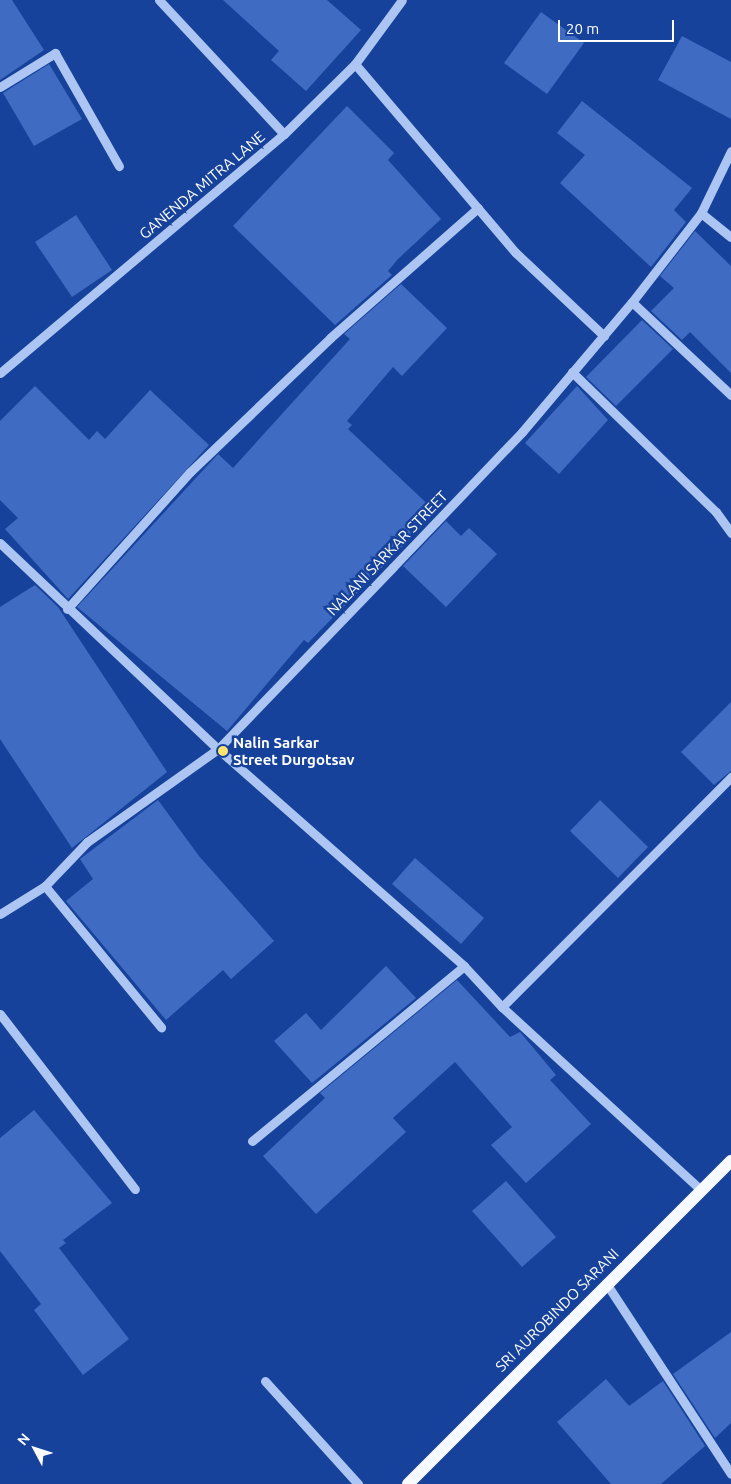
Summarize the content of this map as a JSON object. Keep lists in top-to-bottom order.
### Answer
{
  "streets": {
    "main road": ["SRI AUROBINDO SARANI"],
    "street": ["GANENDA MITRA LANE", "NALANI SARKAR STREET"]
  },
  "places": ["Nalin Sarkar Street Durgotsav"],
  "scale_bar": "20 m",
  "north": "top left"
}
